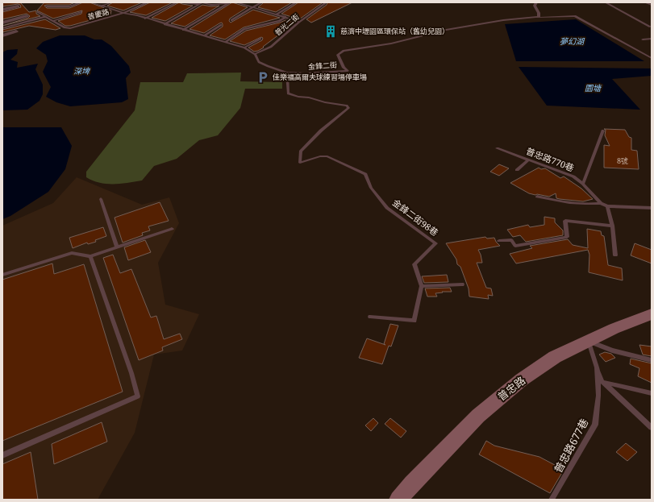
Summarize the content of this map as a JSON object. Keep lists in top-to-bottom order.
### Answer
{
  "streets": {
    "street": ["普忠路"],
    "lane": [
      "普慶路",
      "普光二街",
      "金鋒二街",
      "普忠路770巷",
      "金鋒二街98巷",
      "普忠路677巷"
    ]
  },
  "crossings": [
    ["普慶路", "金鋒二街"],
    ["普光二街", "金鋒二街"],
    ["金鋒二街", "金鋒二街98巷"],
    ["普忠路", "普忠路677巷"]
  ],
  "water": ["夢幻湖", "深埤", "園塘"],
  "places": {
    "building": ["慈濟中壢園區環保站（舊幼兒園）"],
    "parking": ["佳樂福高爾夫球練習場停車場"]
  },
  "house_numbers": ["8號"]
}
